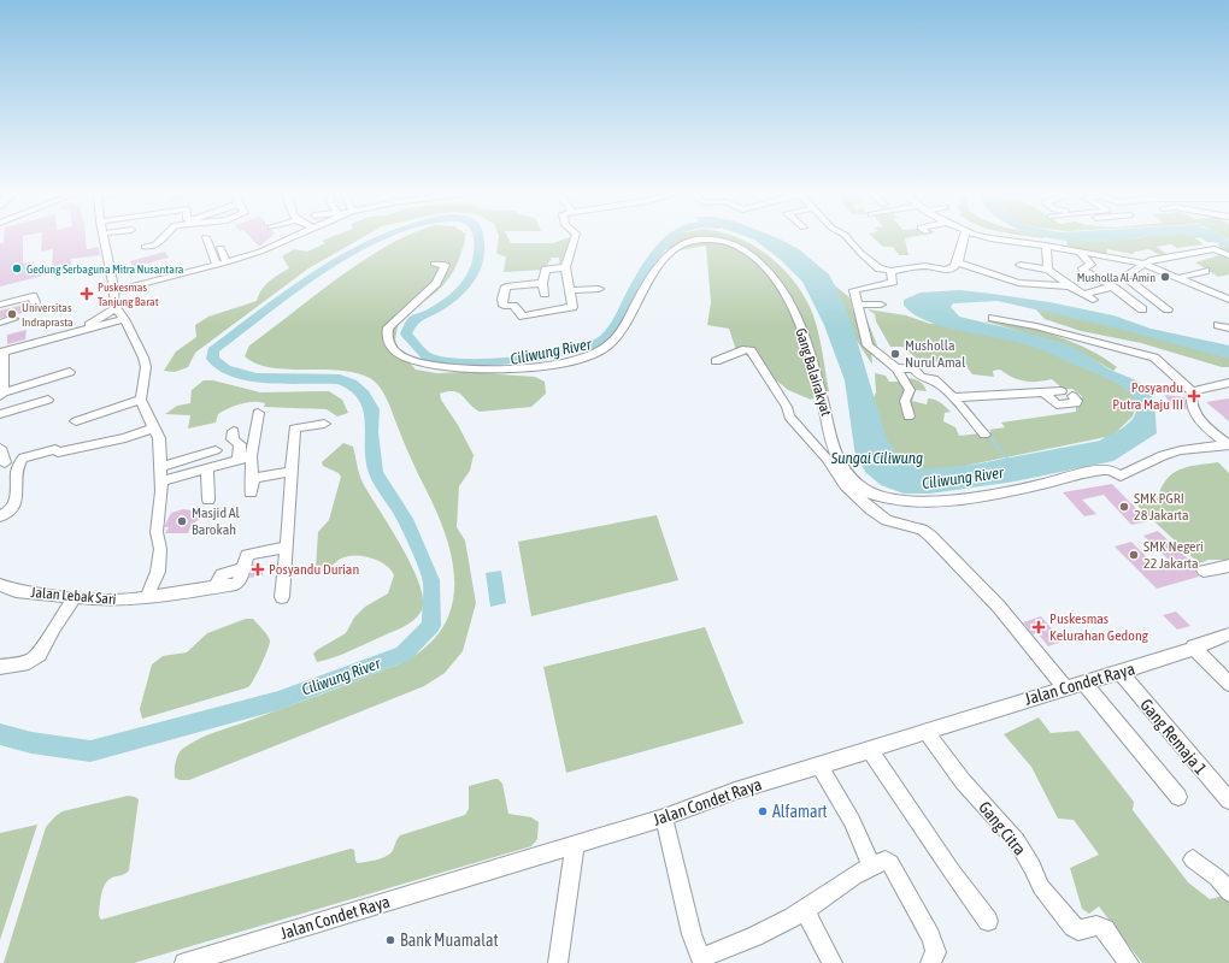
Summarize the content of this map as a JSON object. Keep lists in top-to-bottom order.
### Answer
{
  "streets": {
    "street": [
      "Gang Balairakyat",
      "Jalan Lebak Sari",
      "Jalan Condet Raya",
      "Gang Remaja 1",
      "Gang Citra"
    ]
  },
  "crossings": [
    ["Jalan Condet Raya", "Gang Remaja 1"],
    ["Jalan Condet Raya", "Gang Citra"]
  ],
  "water": ["Ciliwung River", "Sungai Ciliwung"],
  "places": {
    "other": [
      "Gedung Serbaguna Mitra Nusantara",
      "Musholla Al-Amin",
      "Universitas Indraprasta",
      "Musholla Nurul Amal",
      "SMK PGRI 28 Jakarta",
      "Masjid Al Barokah",
      "SMK Negeri 22 Jakarta",
      "Alfamart",
      "Bank Muamalat"
    ],
    "health": [
      "Puskesmas Tanjung Barat",
      "Posyandu Putra Maju III",
      "Posyandu Durian",
      "Puskesmas Kelurahan Gedong"
    ]
  }
}
